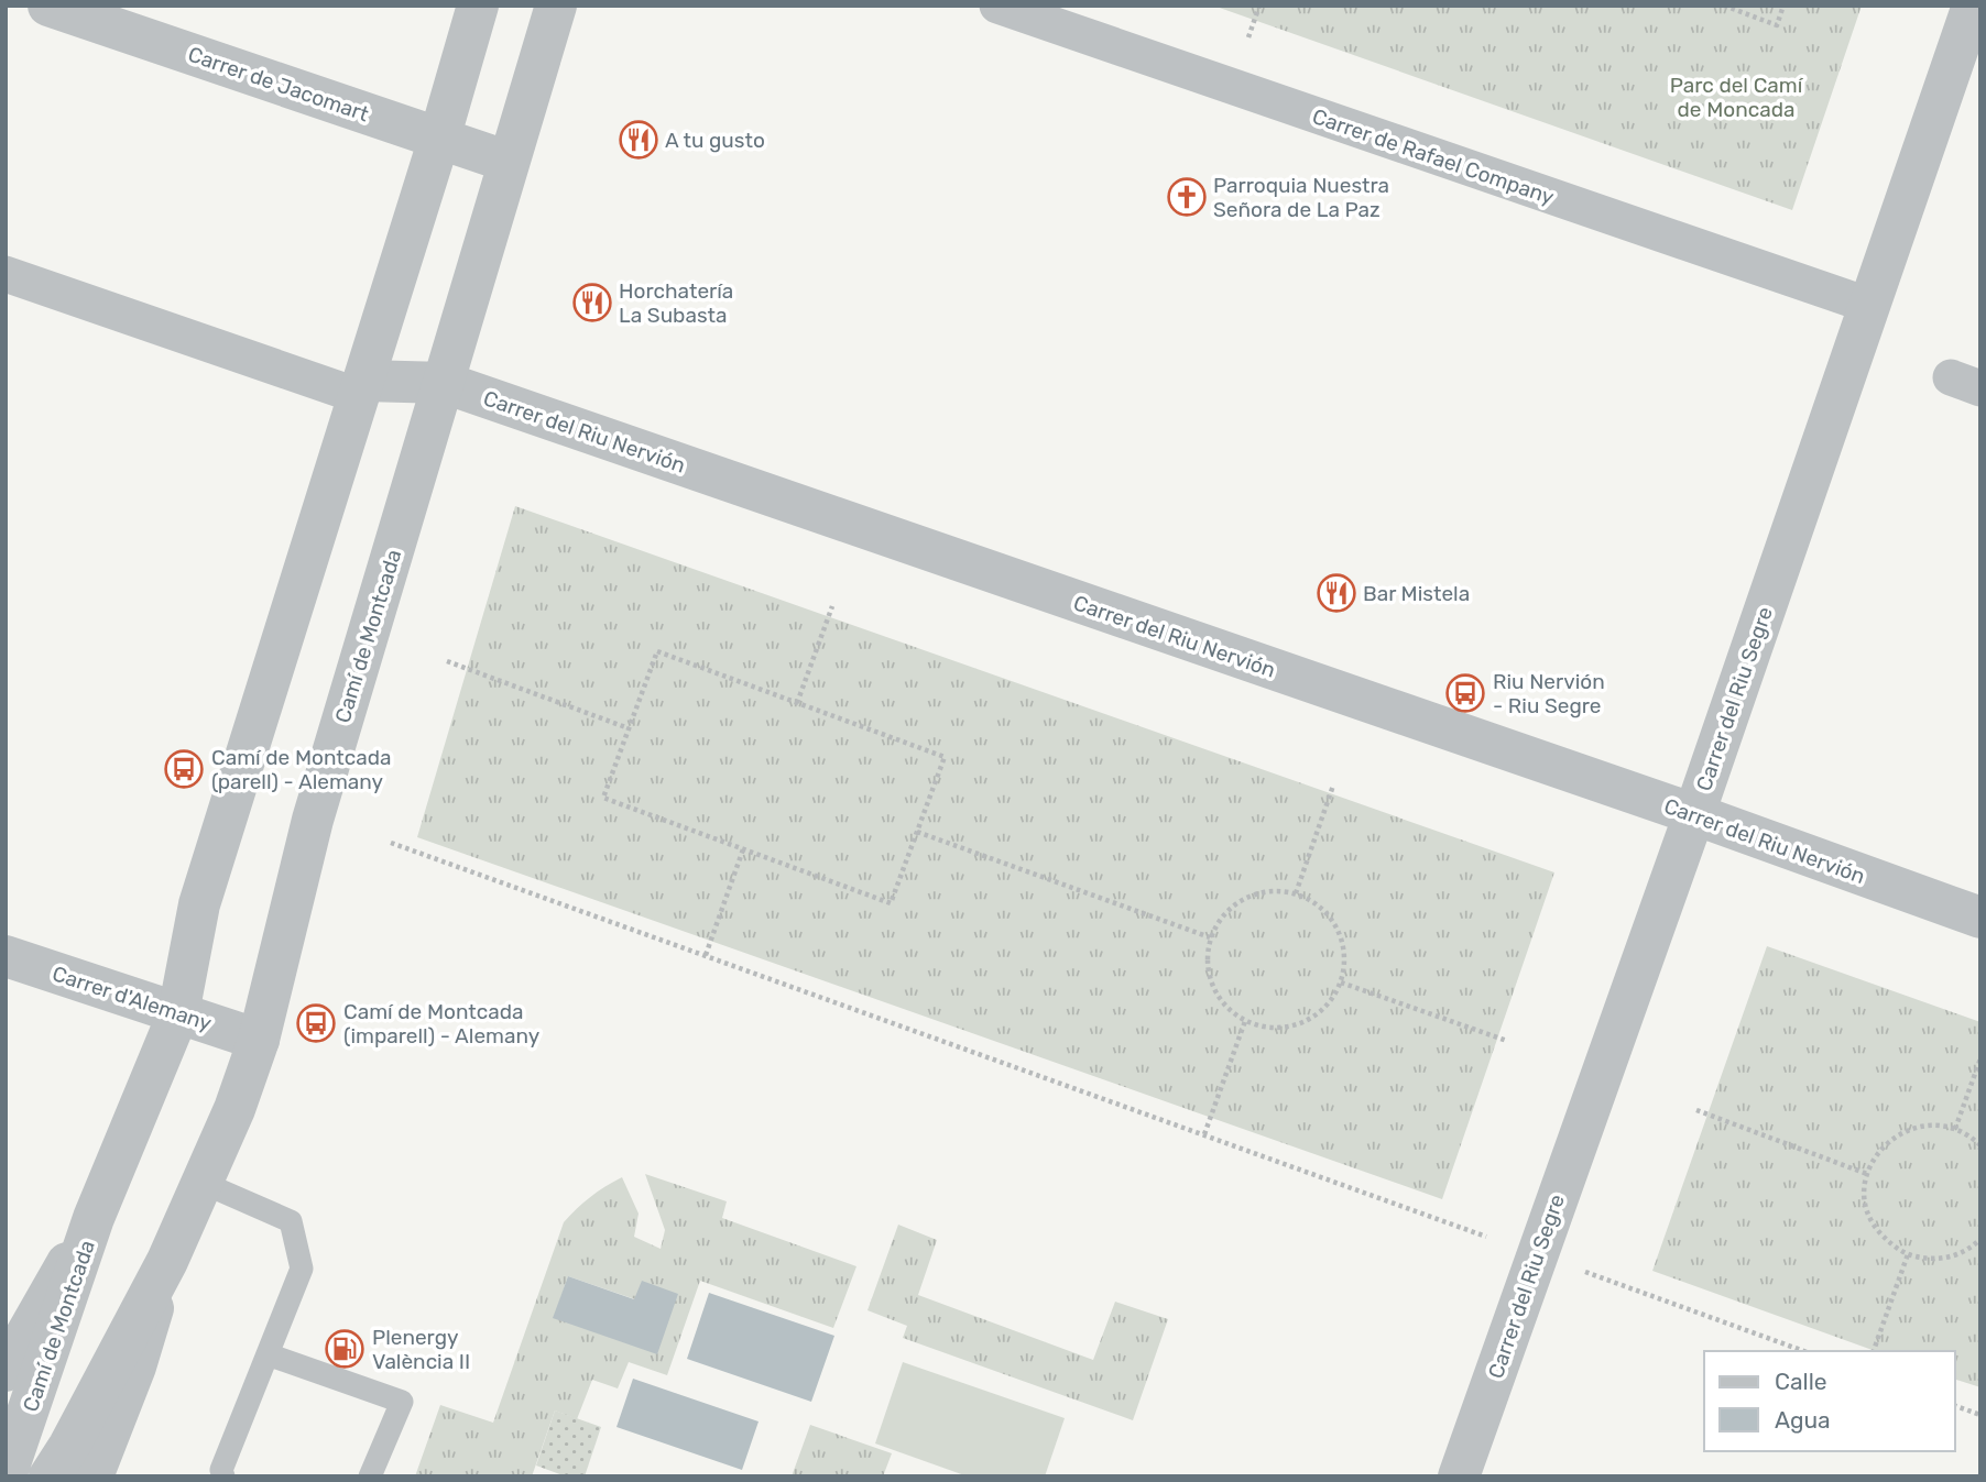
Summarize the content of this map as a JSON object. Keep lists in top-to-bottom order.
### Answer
{
  "streets": {
    "street": [
      "Carrer de Jacomart",
      "Carrer de Rafael Company",
      "Carrer del Riu Nervión",
      "Camí de Montcada",
      "Carrer del Riu Segre",
      "Carrer d'Alemany"
    ]
  },
  "crossings": [
    ["Carrer de Jacomart", "Camí de Montcada"],
    ["Carrer de Rafael Company", "Carrer del Riu Segre"],
    ["Carrer del Riu Nervión", "Camí de Montcada"],
    ["Carrer del Riu Nervión", "Carrer del Riu Segre"],
    ["Camí de Montcada", "Carrer d'Alemany"]
  ],
  "parks": ["Parc del Camí de Moncada"],
  "places": {
    "restaurant": ["A tu gusto", "Horchatería La Subasta", "Bar Mistela"],
    "church": ["Parroquia Nuestra Señora de La Paz"],
    "bus stop": ["Riu Nervión - Riu Segre", "Camí de Montcada (parell) - Alemany", "Camí de Montcada (imparell) - Alemany"],
    "fuel station": ["Plenergy València II"]
  },
  "legend": ["Calle", "Agua"]
}
